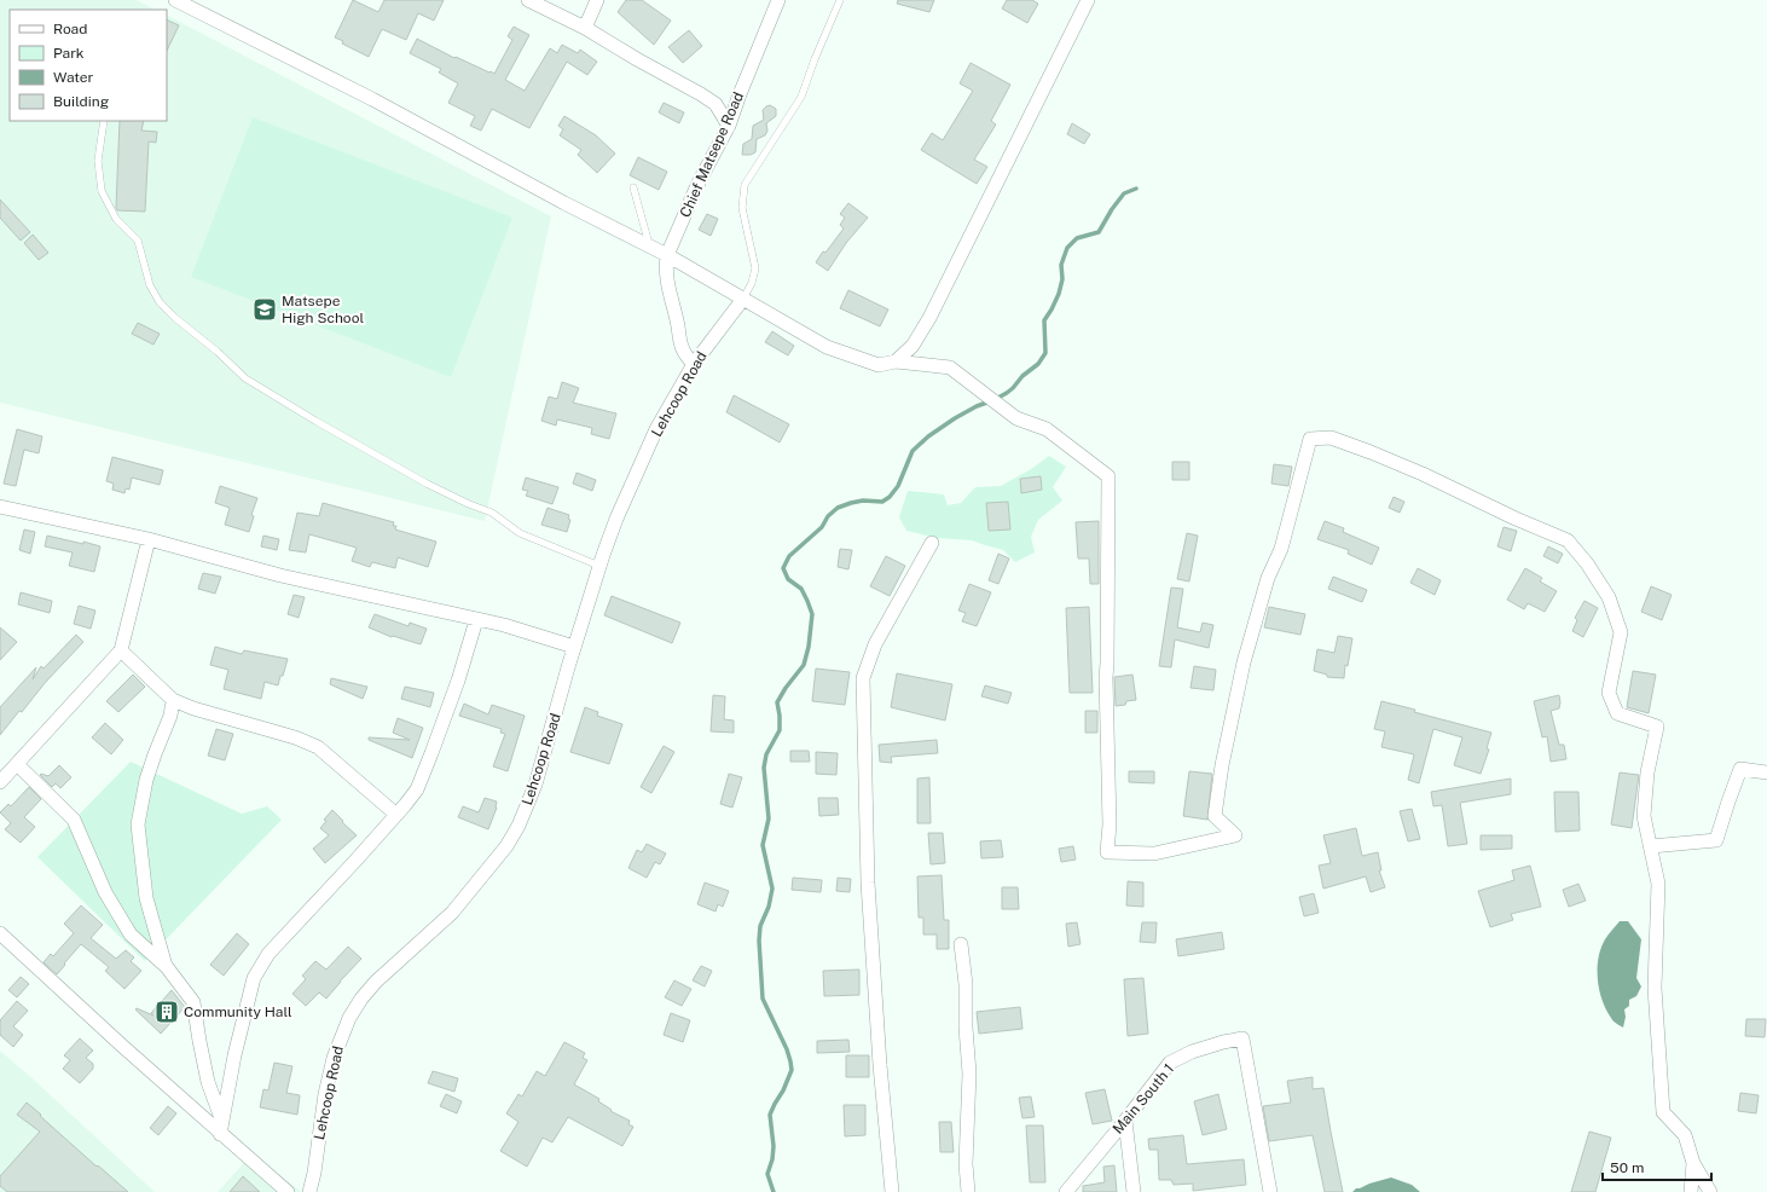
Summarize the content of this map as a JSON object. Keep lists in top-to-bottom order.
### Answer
{
  "streets": {
    "street": ["Chief Matsepe Road", "Lehcoop Road", "Main South 1"]
  },
  "places": {
    "school or university": ["Matsepe High School"],
    "building": ["Community Hall"]
  },
  "legend": [
    "Road",
    "Park",
    "Water",
    "Building"
  ],
  "scale_bar": "50 m"
}
